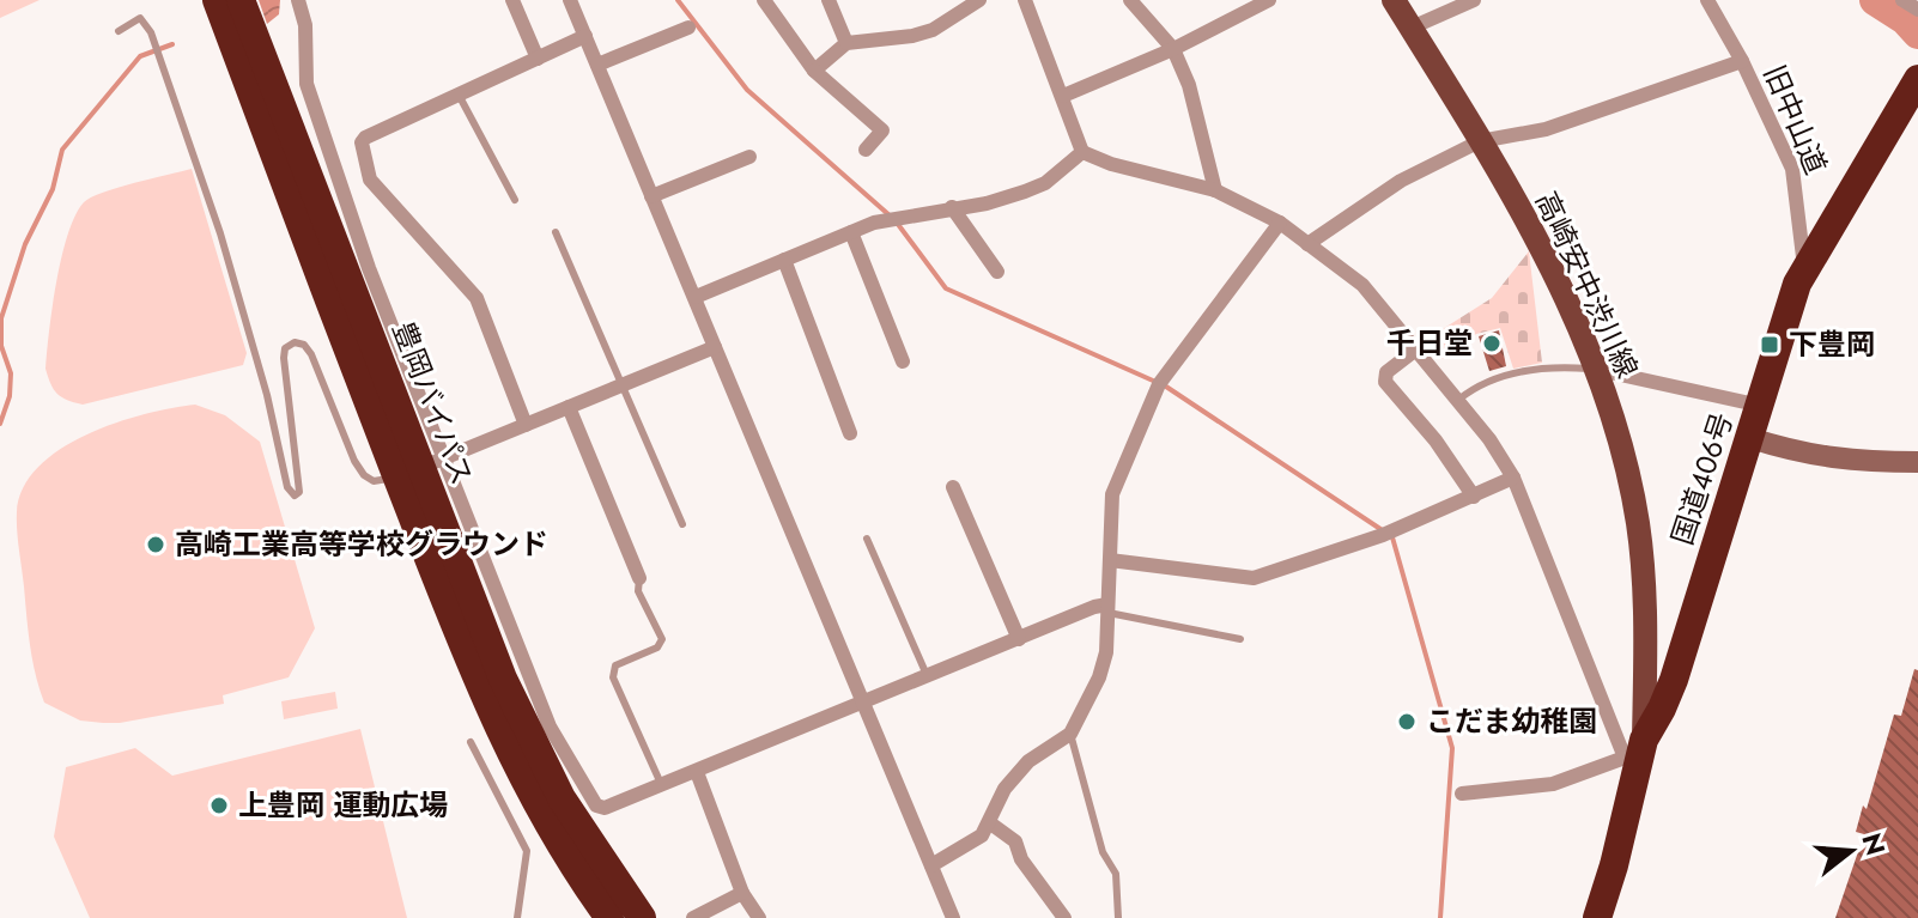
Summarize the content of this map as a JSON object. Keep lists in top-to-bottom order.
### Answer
{
  "streets": {
    "highway": ["豊岡バイパス", "国道406号"],
    "main road": ["高崎安中渋川線"],
    "street": ["旧中山道"]
  },
  "crossings": [
    ["旧中山道", "国道406号"],
    ["高崎安中渋川線", "国道406号"]
  ],
  "places": {
    "other": [
      "千日堂",
      "高崎工業高等学校グラウンド",
      "こだま幼稚園",
      "上豊岡 運動広場"
    ],
    "transit": ["下豊岡"]
  },
  "north": "right"
}
